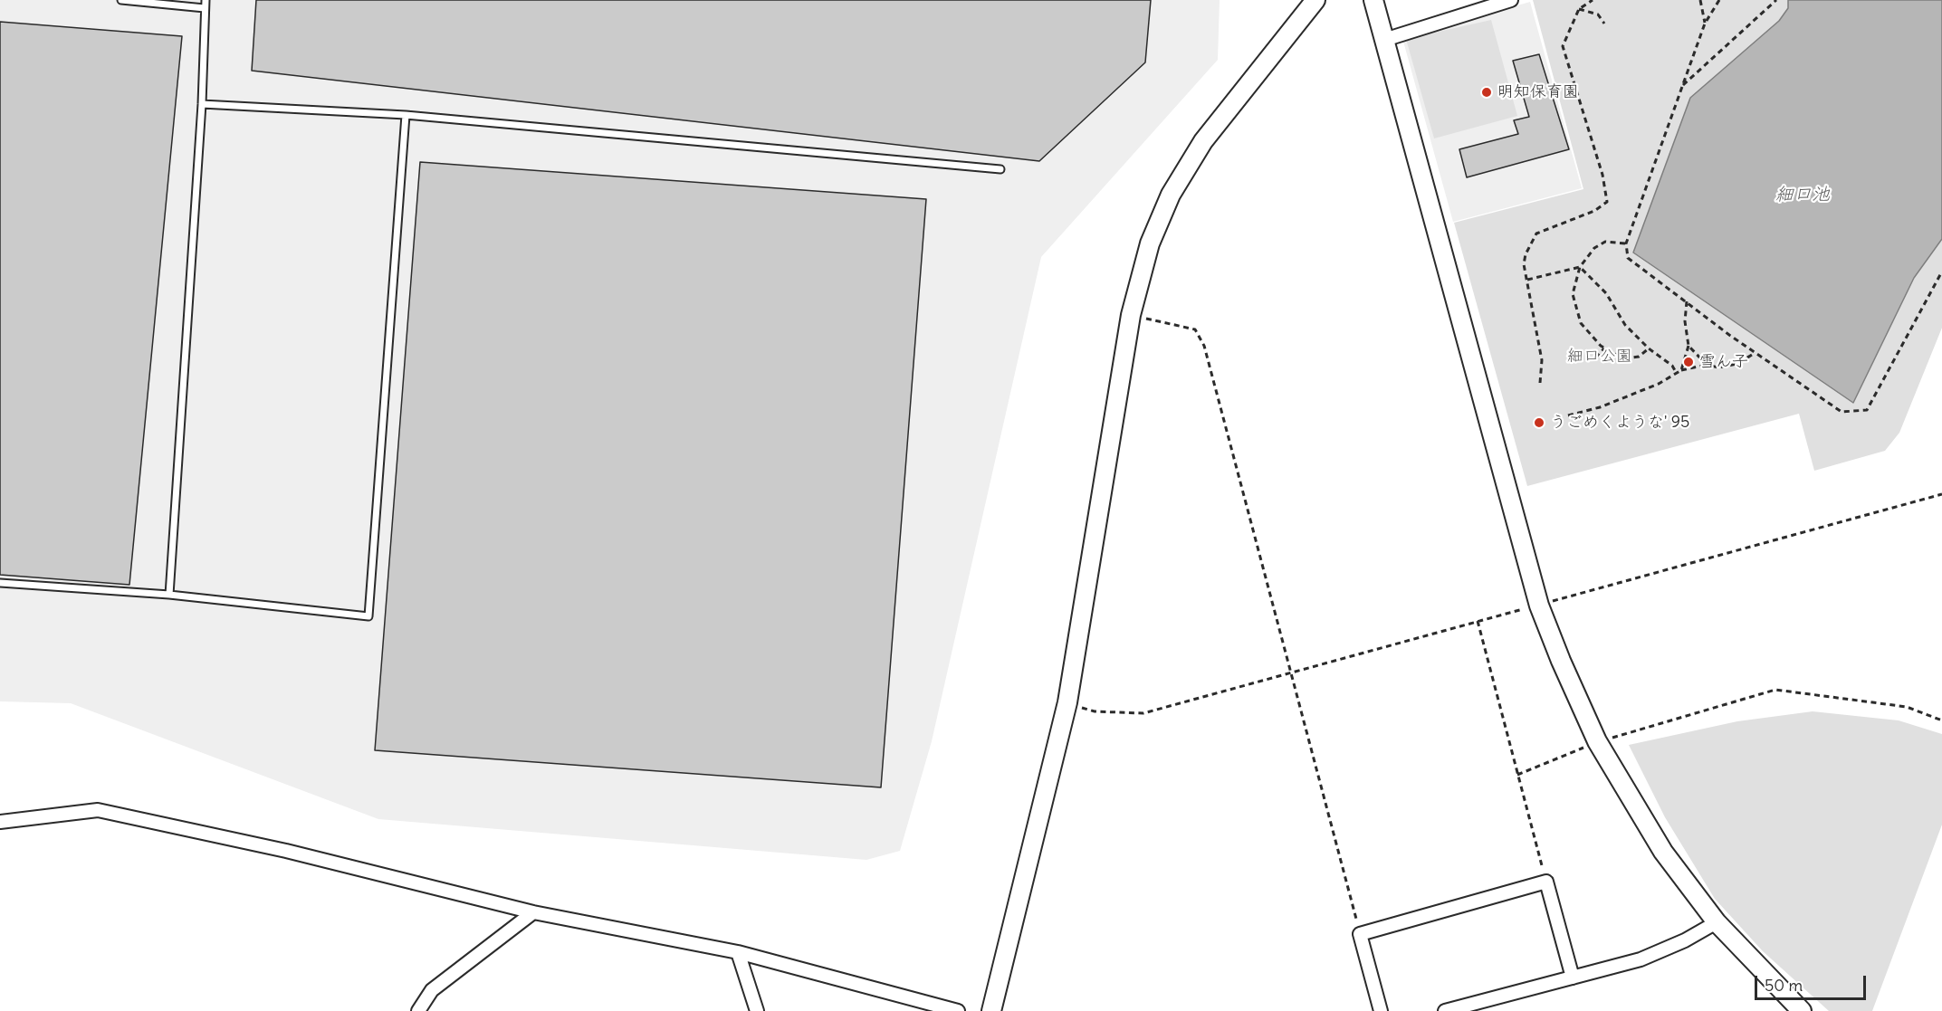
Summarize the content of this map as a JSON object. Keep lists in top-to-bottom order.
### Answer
{
  "water": ["細口池"],
  "parks": ["細口公園"],
  "places": ["明知保育園", "雪ん子", "うごめくような' 95"],
  "scale_bar": "50 m"
}
